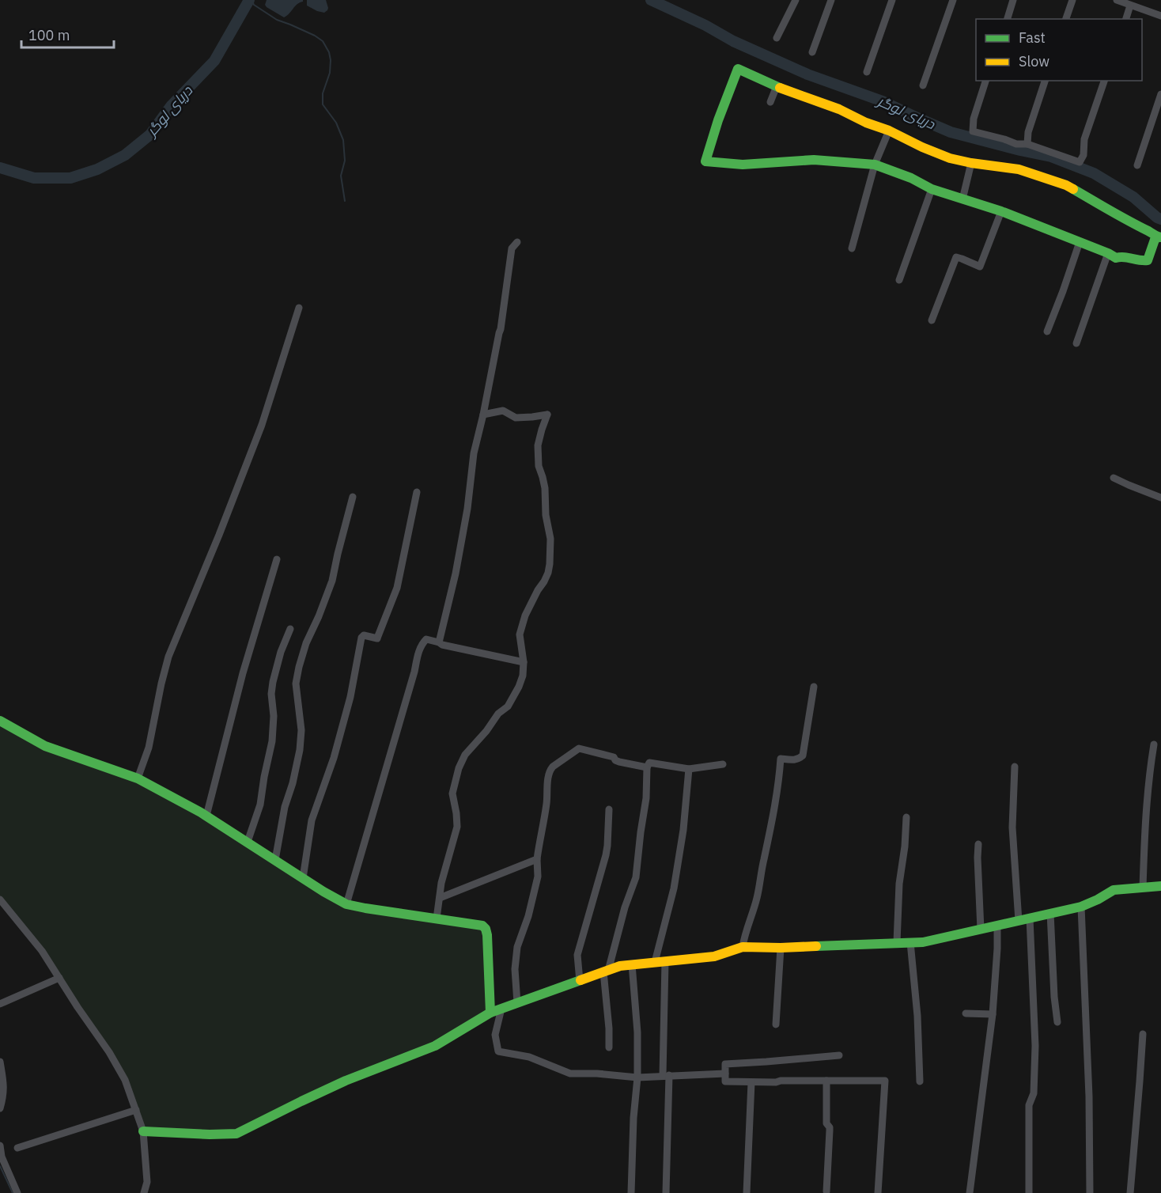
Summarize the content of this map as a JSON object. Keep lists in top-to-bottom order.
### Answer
{
  "water": ["دریای لوگر"],
  "legend": ["Fast", "Slow"],
  "scale_bar": "100 m"
}
